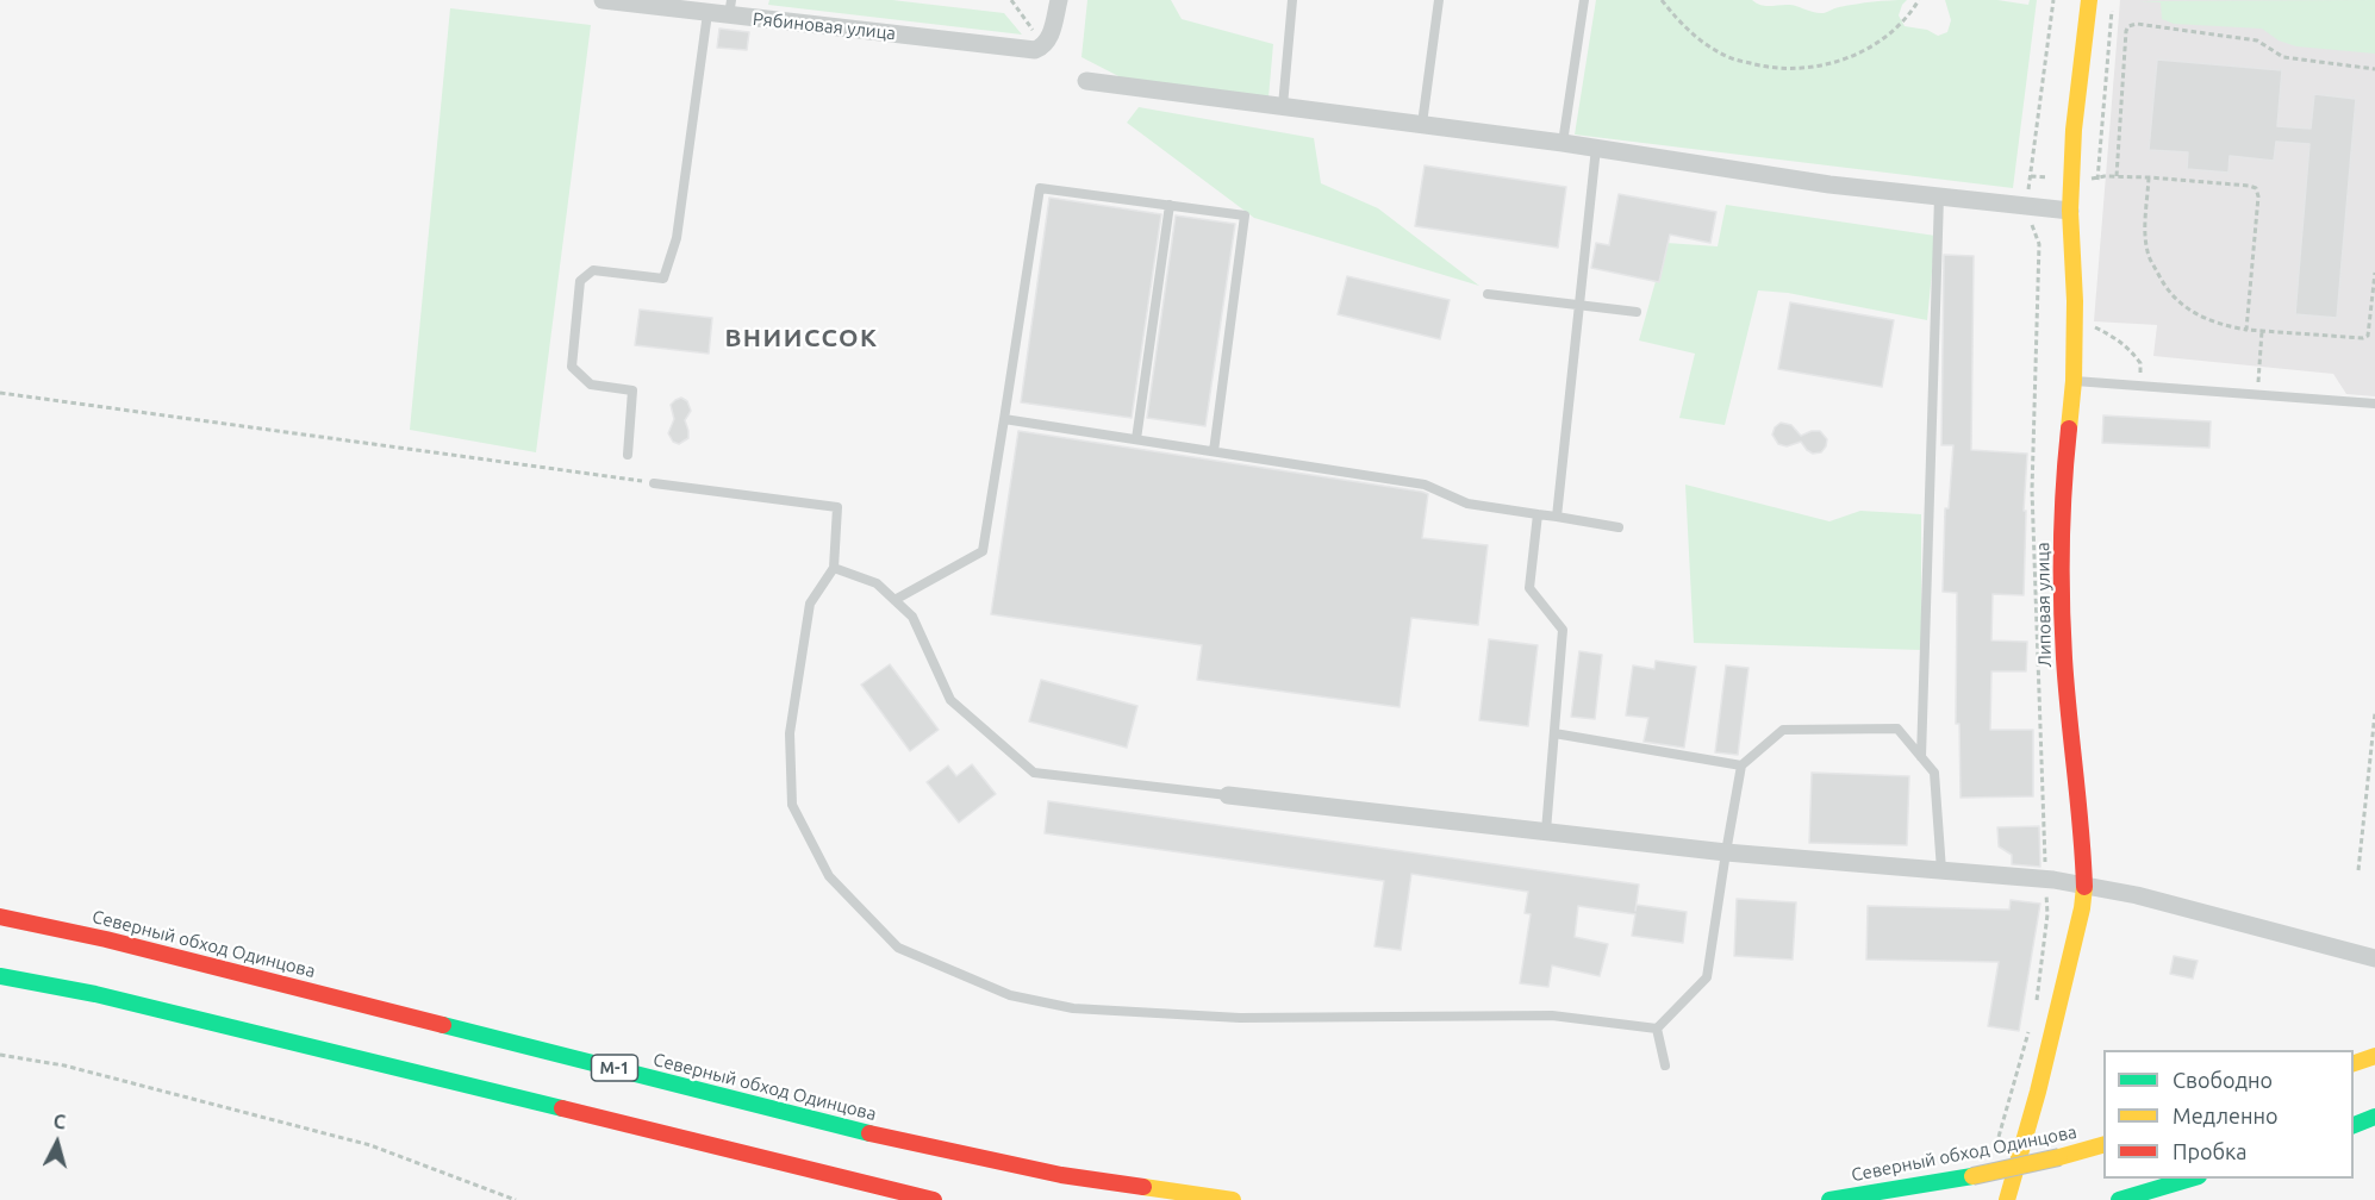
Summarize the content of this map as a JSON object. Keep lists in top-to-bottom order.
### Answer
{
  "streets": {
    "main road": ["Липовая улица", "Северный обход Одинцова", "М-1"],
    "street": ["Рябиновая улица"]
  },
  "districts": ["ВНИИССОК"],
  "legend": ["Свободно", "Медленно", "Пробка"],
  "north": "top"
}
